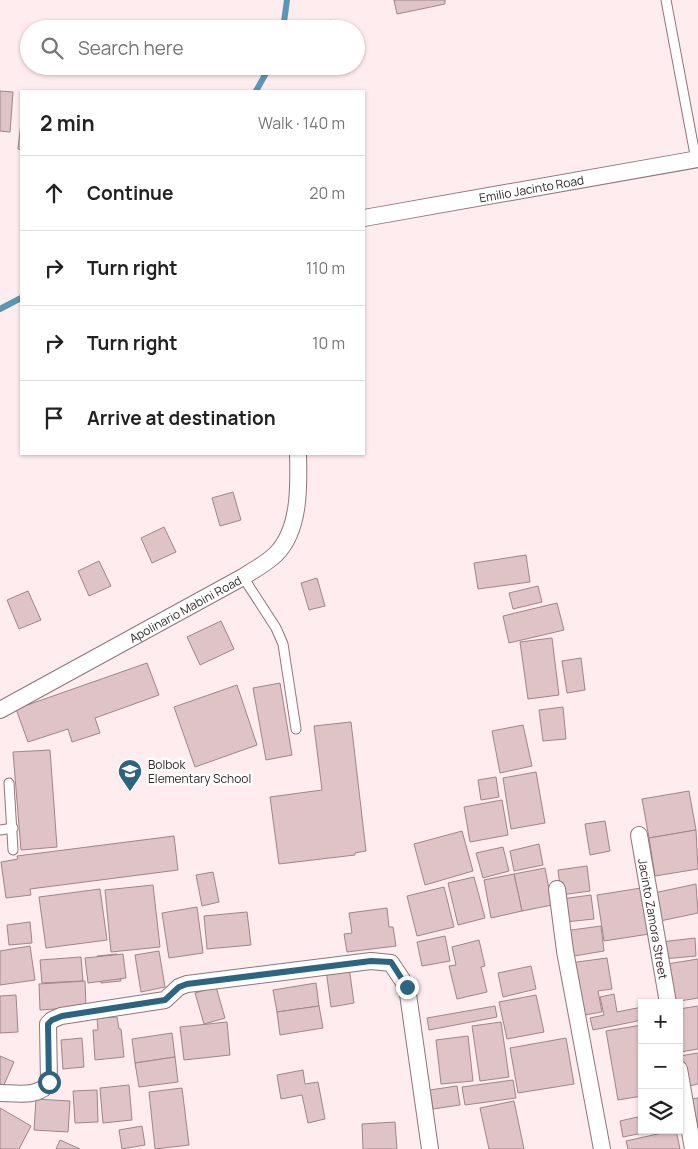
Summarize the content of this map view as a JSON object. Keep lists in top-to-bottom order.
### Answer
{
  "streets": {
    "street": ["Emilio Jacinto Road", "Apolinario Mabini Road", "Jacinto Zamora Street"]
  },
  "places": {
    "school or university": ["Bolbok Elementary School"]
  },
  "page": {
    "search": "Search here",
    "heading": ["2 min", "Walk · 140 m"],
    "list": [
      ["Continue", "20 m"],
      ["Turn right", "110 m"],
      ["Turn right", "10 m"],
      "Arrive at destination"
    ],
    "map_buttons": ["+", "−"]
  }
}
